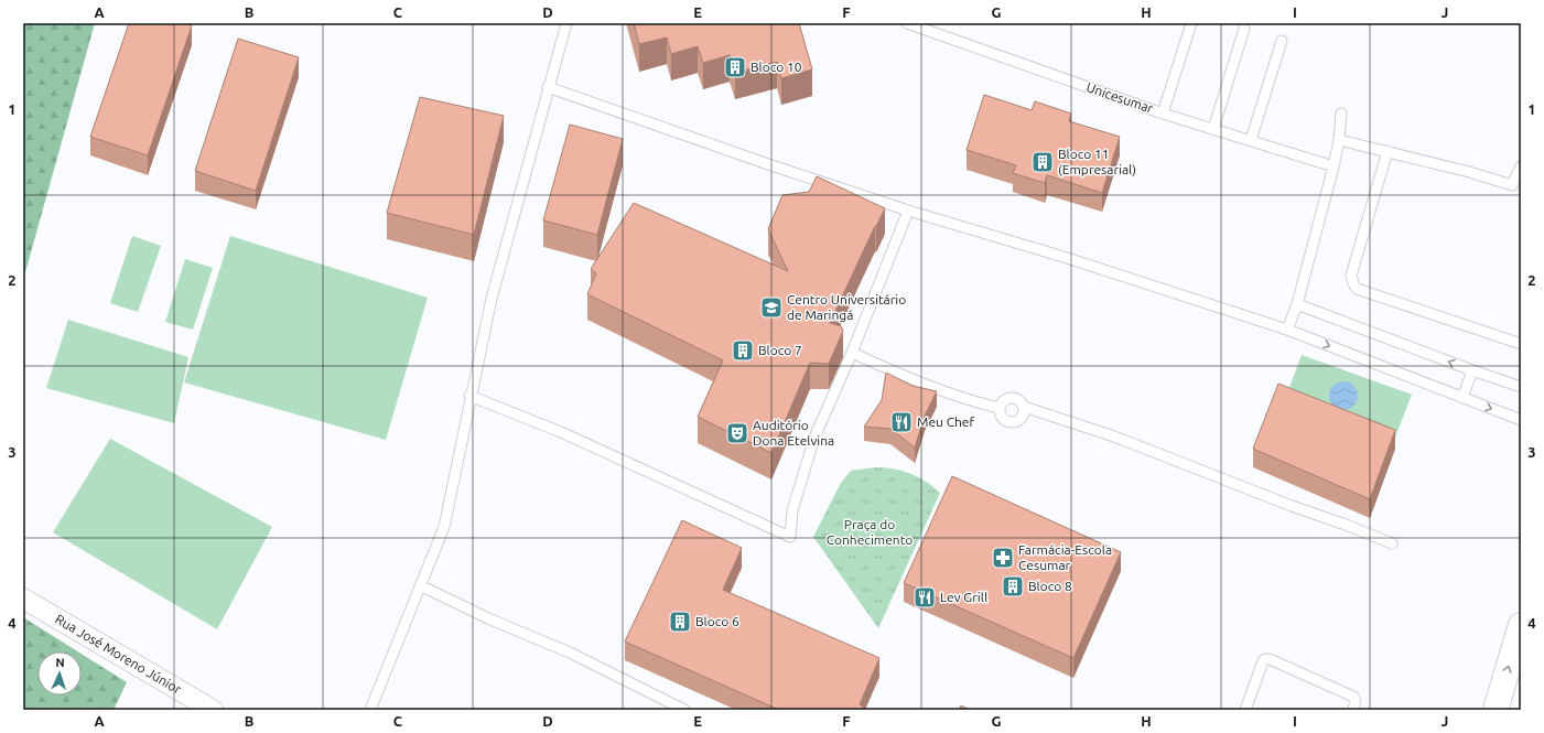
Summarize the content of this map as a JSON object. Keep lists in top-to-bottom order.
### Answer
{
  "streets": {
    "street": ["Rua José Moreno Júnior"],
    "lane": ["Unicesumar"]
  },
  "parks": ["Praça do Conhecimento"],
  "places": {
    "building": [
      "Bloco 10",
      "Bloco 11 (Empresarial)",
      "Bloco 7",
      "Bloco 8",
      "Bloco 6"
    ],
    "school or university": ["Centro Universitário de Maringá"],
    "restaurant": ["Meu Chef", "Lev Grill"],
    "theatre": ["Auditório Dona Etelvina"],
    "pharmacy": ["Farmácia-Escola Cesumar"]
  },
  "north": "top",
  "grid": {
    "columns": [
      "A",
      "B",
      "C",
      "D",
      "E",
      "F",
      "G",
      "H",
      "I",
      "J"
    ],
    "rows": [
      "1",
      "2",
      "3",
      "4"
    ]
  }
}
